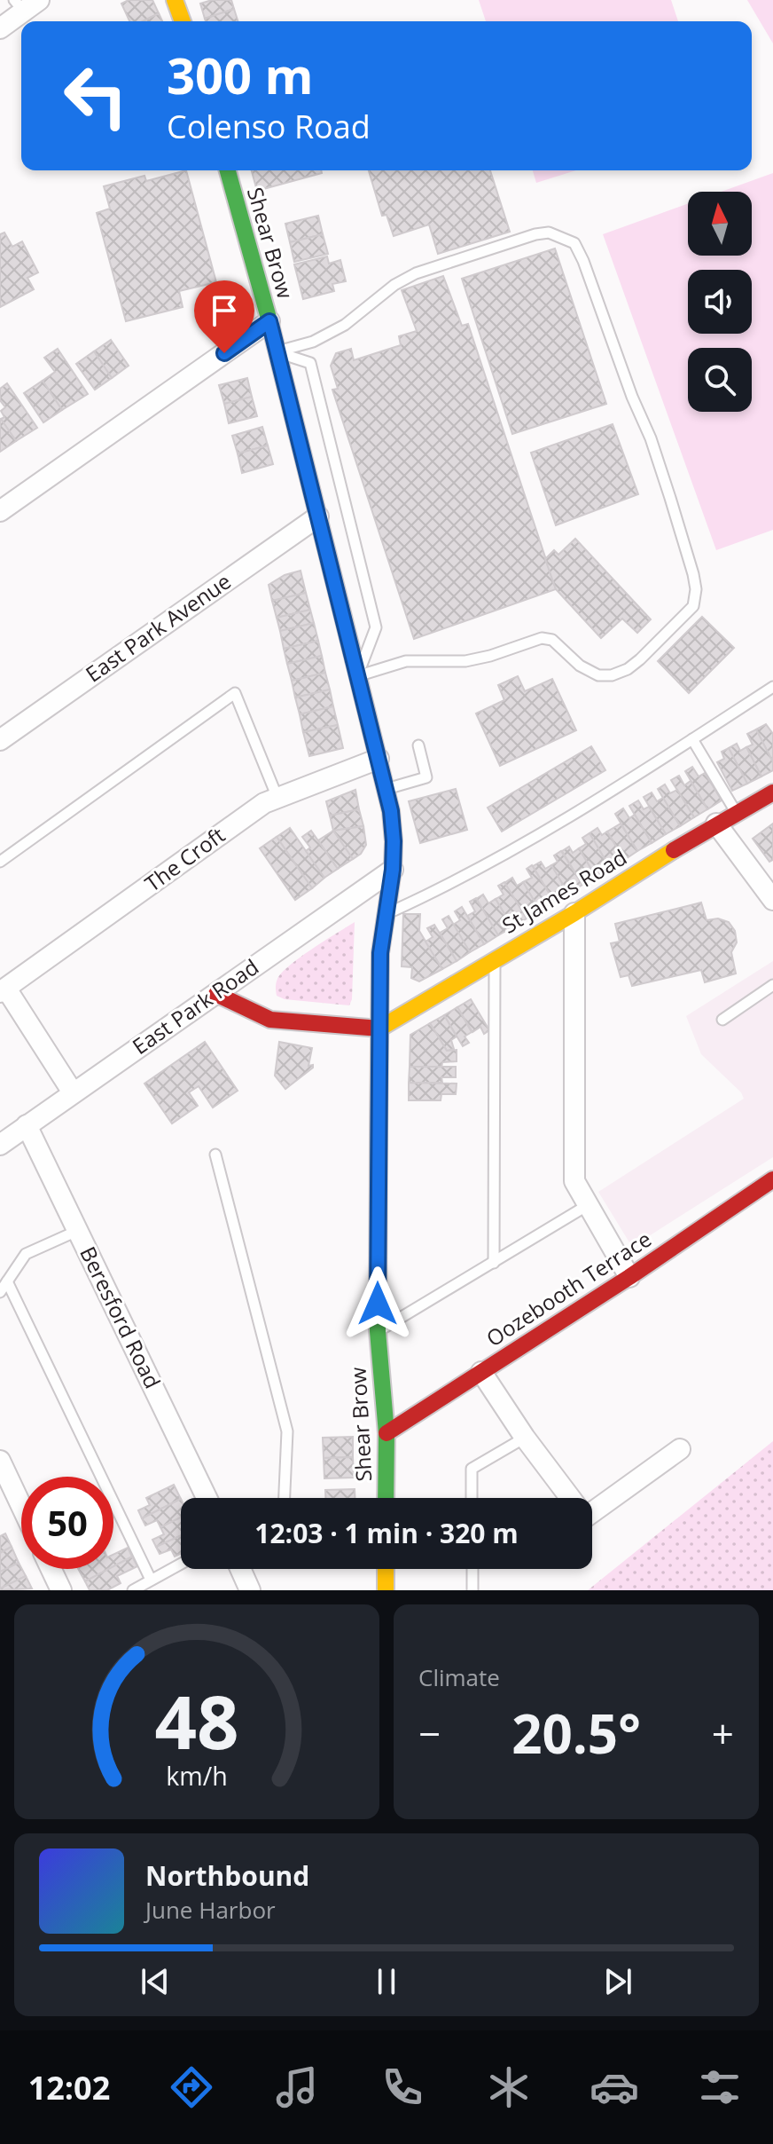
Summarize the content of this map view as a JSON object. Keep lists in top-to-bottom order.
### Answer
{
  "streets": {
    "main road": ["Shear Brow", "St James Road", "Oozebooth Terrace"],
    "street": [
      "East Park Avenue",
      "The Croft",
      "East Park Road",
      "Beresford Road"
    ]
  },
  "crossings": [
    ["Shear Brow", "East Park Avenue"],
    ["Shear Brow", "The Croft"],
    ["Shear Brow", "St James Road"],
    ["Shear Brow", "East Park Road"],
    ["Shear Brow", "Oozebooth Terrace"],
    ["East Park Road", "Beresford Road"]
  ],
  "north": "top",
  "page": {
    "turn": ["300 m", "Colenso Road"],
    "limit": "50",
    "trip": "12:03 · 1 min · 320 m",
    "tile": "Climate",
    "heat": ["−", "20.5°", "+"],
    "song": ["Northbound", "June Harbor"],
    "tabs": "12:02",
    "gauge": ["48", "km/h"]
  }
}
